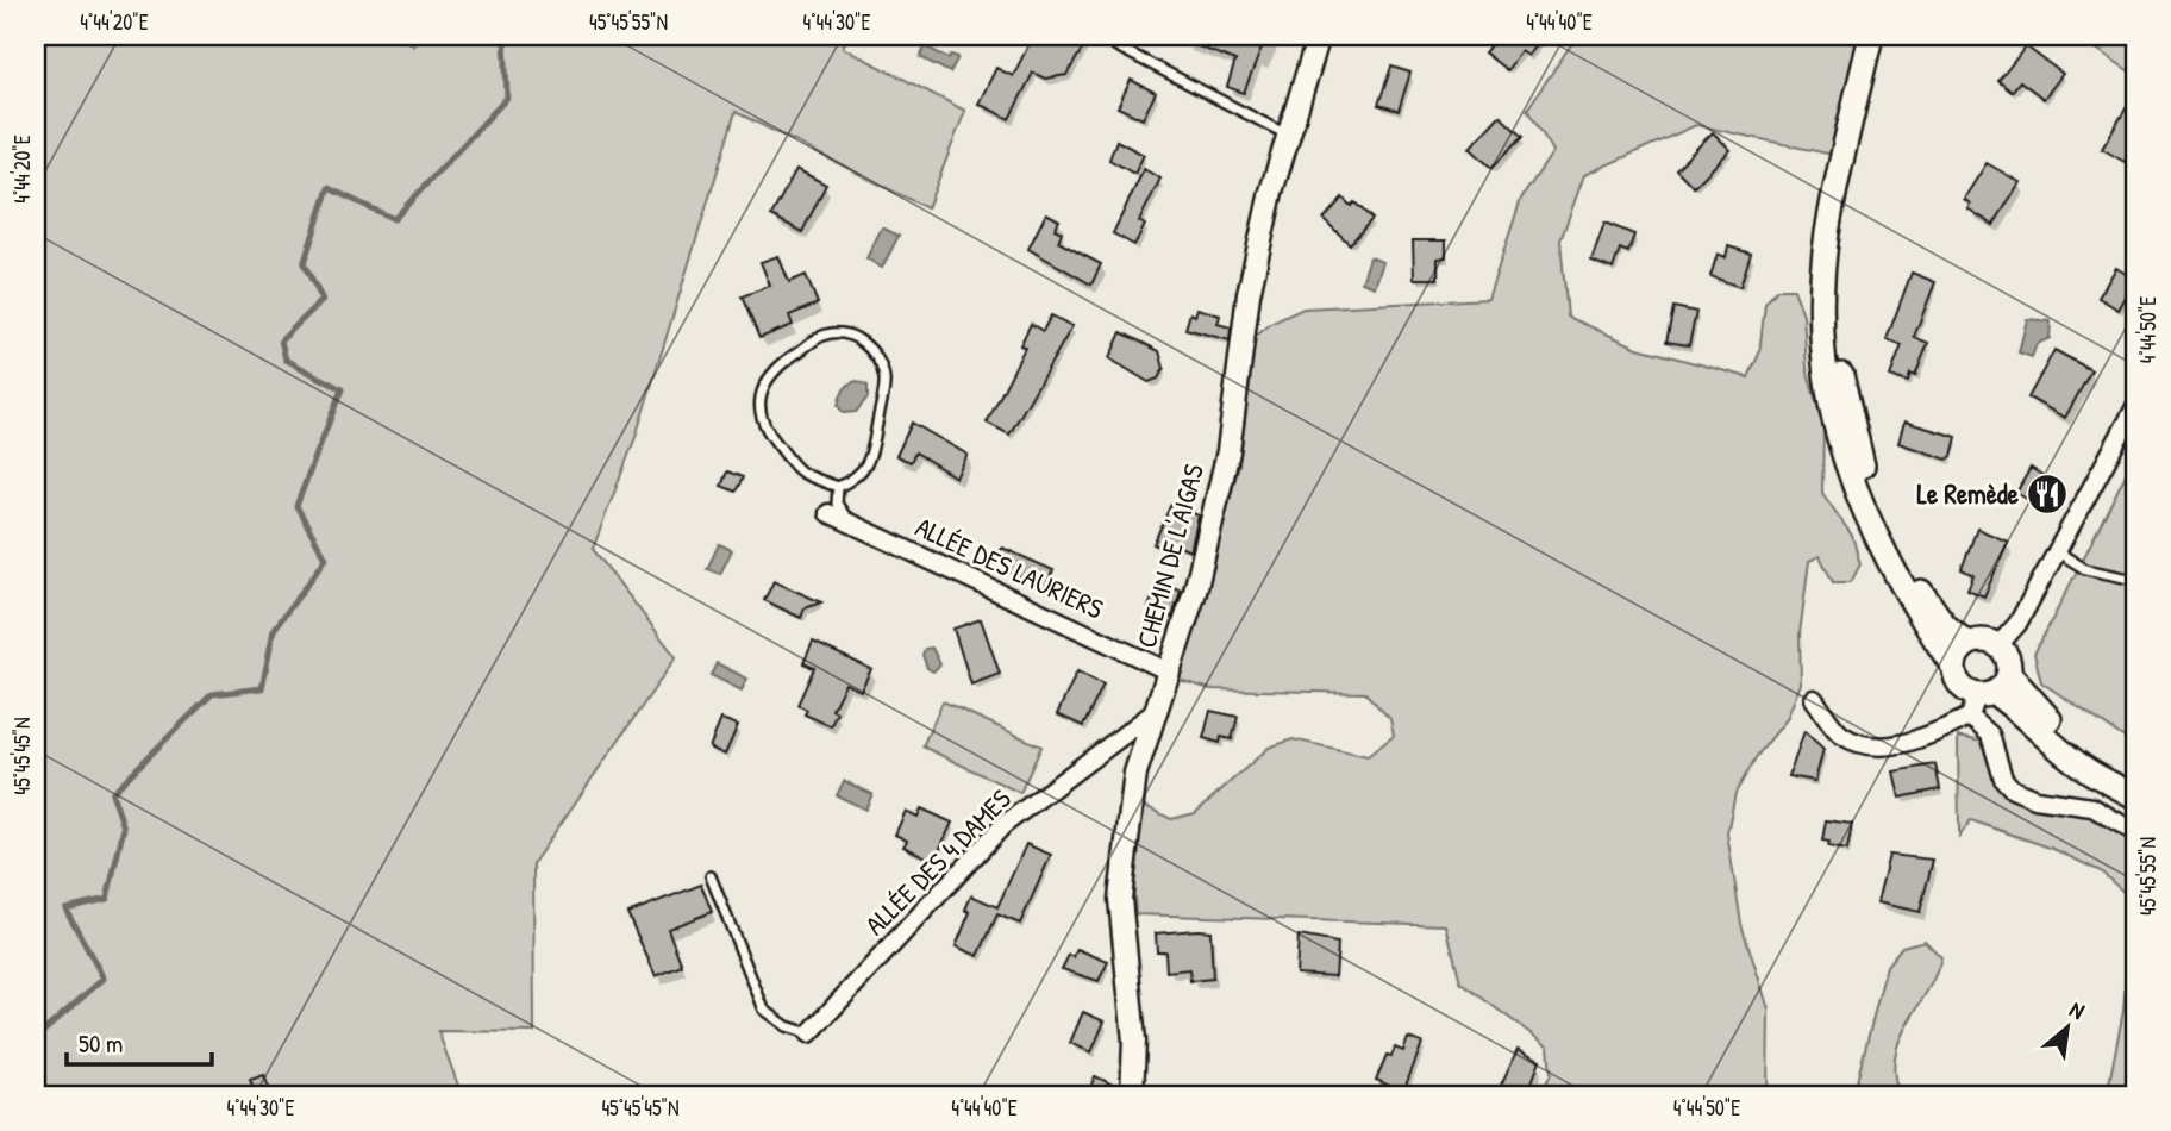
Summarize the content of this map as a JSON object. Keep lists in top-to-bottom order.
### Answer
{
  "streets": {
    "street": ["CHEMIN DE L'AIGAS", "ALLÉE DES LAURIERS", "ALLÉE DES 4 DAMES"]
  },
  "crossings": [
    ["CHEMIN DE L'AIGAS", "ALLÉE DES LAURIERS"],
    ["CHEMIN DE L'AIGAS", "ALLÉE DES 4 DAMES"]
  ],
  "places": {
    "restaurant": ["Le Remède"]
  },
  "scale_bar": "50 m",
  "north": "top right",
  "coordinates": [
    "4°44'20\"E",
    "45°45'55\"N",
    "4°44'30\"E",
    "4°44'40\"E",
    "4°44'50\"E",
    "45°45'45\"N"
  ]
}
